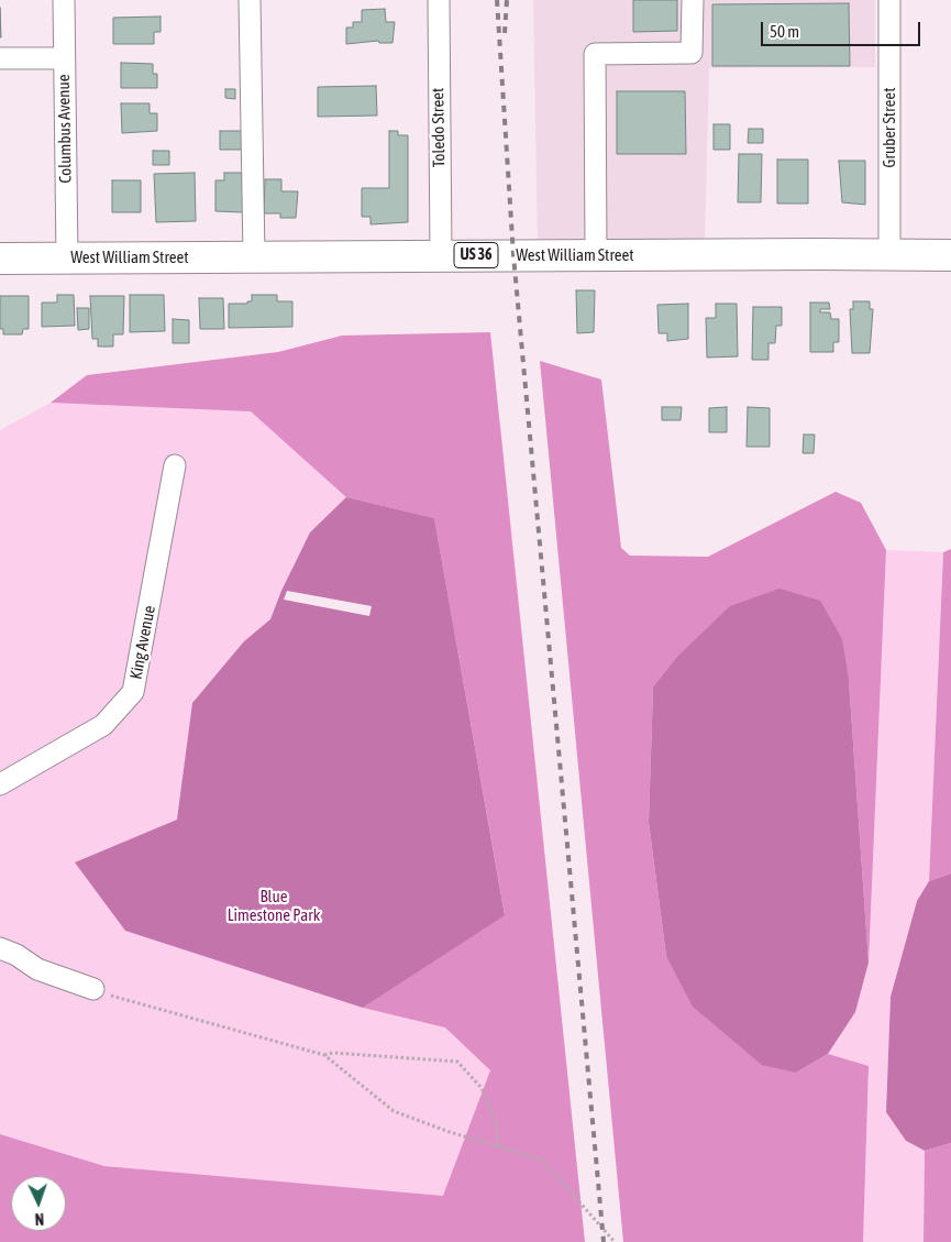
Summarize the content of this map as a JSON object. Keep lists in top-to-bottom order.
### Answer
{
  "streets": {
    "highway": ["US 36", "West William Street"],
    "street": [
      "Toledo Street",
      "Gruber Street",
      "Columbus Avenue",
      "King Avenue"
    ]
  },
  "crossings": [
    ["Toledo Street", "West William Street"],
    ["Gruber Street", "West William Street"],
    ["Columbus Avenue", "West William Street"]
  ],
  "parks": ["Blue Limestone Park"],
  "scale_bar": "50 m",
  "north": "bottom"
}
